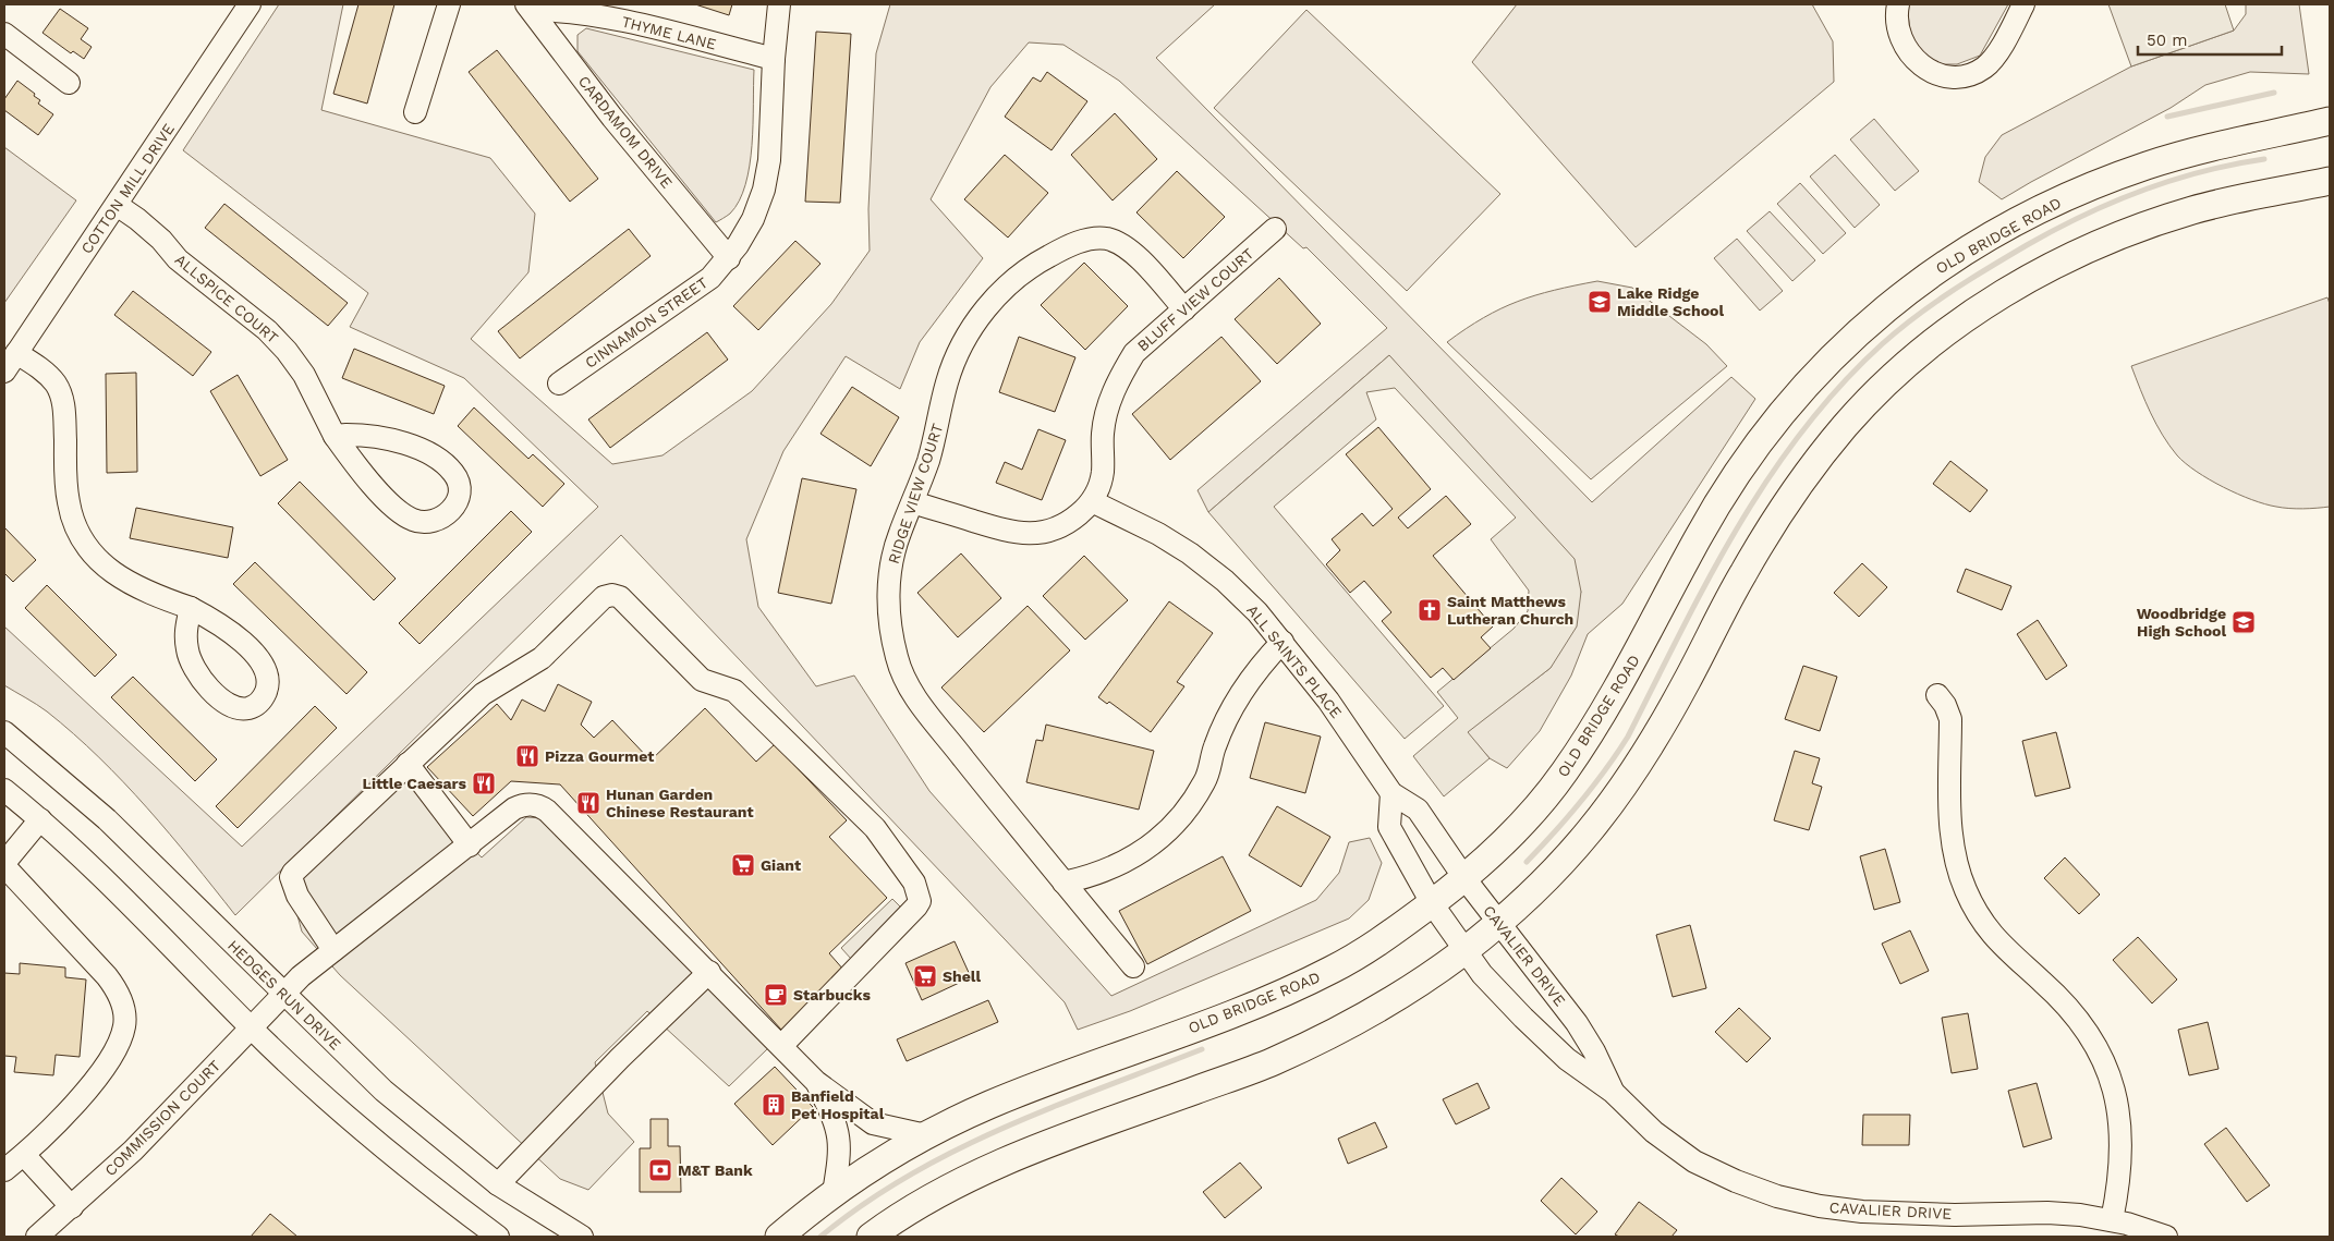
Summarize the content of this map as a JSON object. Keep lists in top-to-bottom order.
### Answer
{
  "streets": {
    "main road": ["OLD BRIDGE ROAD"],
    "street": [
      "THYME LANE",
      "CARDAMOM DRIVE",
      "COTTON MILL DRIVE",
      "ALLSPICE COURT",
      "BLUFF VIEW COURT",
      "CINNAMON STREET",
      "RIDGE VIEW COURT",
      "ALL SAINTS PLACE",
      "CAVALIER DRIVE",
      "HEDGES RUN DRIVE",
      "COMMISSION COURT"
    ]
  },
  "crossings": [
    ["THYME LANE", "CARDAMOM DRIVE"],
    ["THYME LANE", "CINNAMON STREET"],
    ["CARDAMOM DRIVE", "CINNAMON STREET"],
    ["COTTON MILL DRIVE", "ALLSPICE COURT"],
    ["OLD BRIDGE ROAD", "ALL SAINTS PLACE"],
    ["OLD BRIDGE ROAD", "CAVALIER DRIVE"],
    ["BLUFF VIEW COURT", "RIDGE VIEW COURT"],
    ["BLUFF VIEW COURT", "ALL SAINTS PLACE"],
    ["ALL SAINTS PLACE", "CAVALIER DRIVE"],
    ["HEDGES RUN DRIVE", "COMMISSION COURT"]
  ],
  "places": {
    "school or university": ["Lake Ridge Middle School", "Woodbridge High School"],
    "church": ["Saint Matthews Lutheran Church"],
    "restaurant": ["Pizza Gourmet", "Little Caesars", "Hunan Garden Chinese Restaurant"],
    "supermarket": ["Giant", "Shell"],
    "cafe": ["Starbucks"],
    "building": ["Banfield Pet Hospital"],
    "bank": ["M&T Bank"]
  },
  "scale_bar": "50 m"
}
